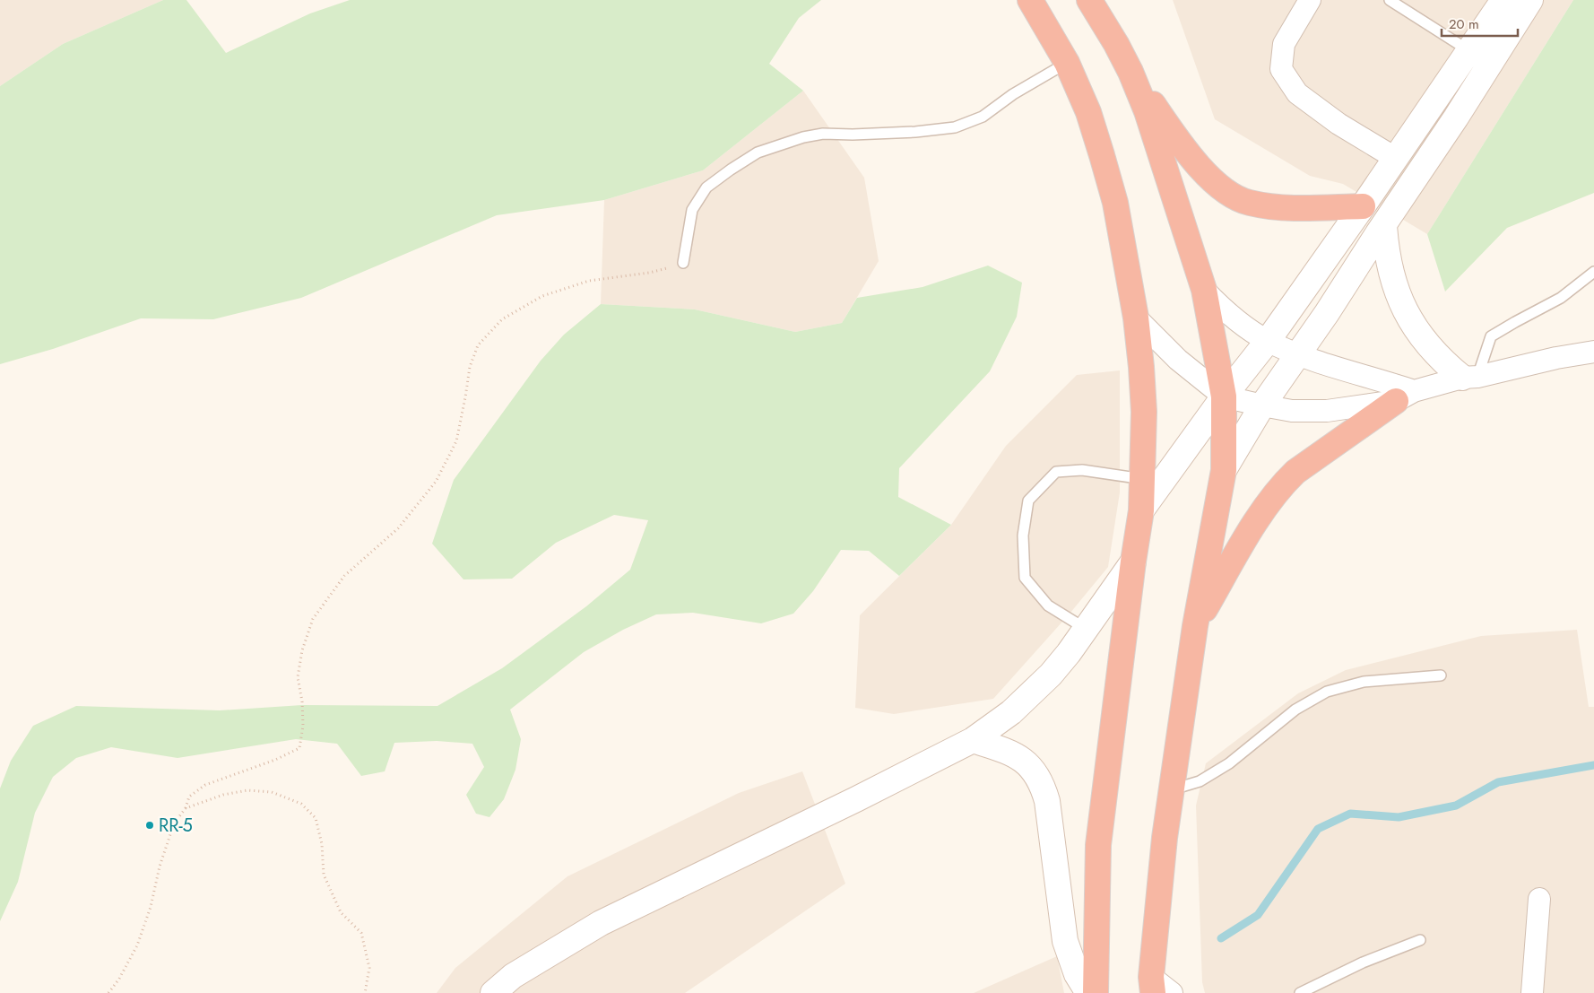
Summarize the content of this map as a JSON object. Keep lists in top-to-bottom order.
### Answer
{
  "places": ["RR-5"],
  "scale_bar": "20 m"
}
